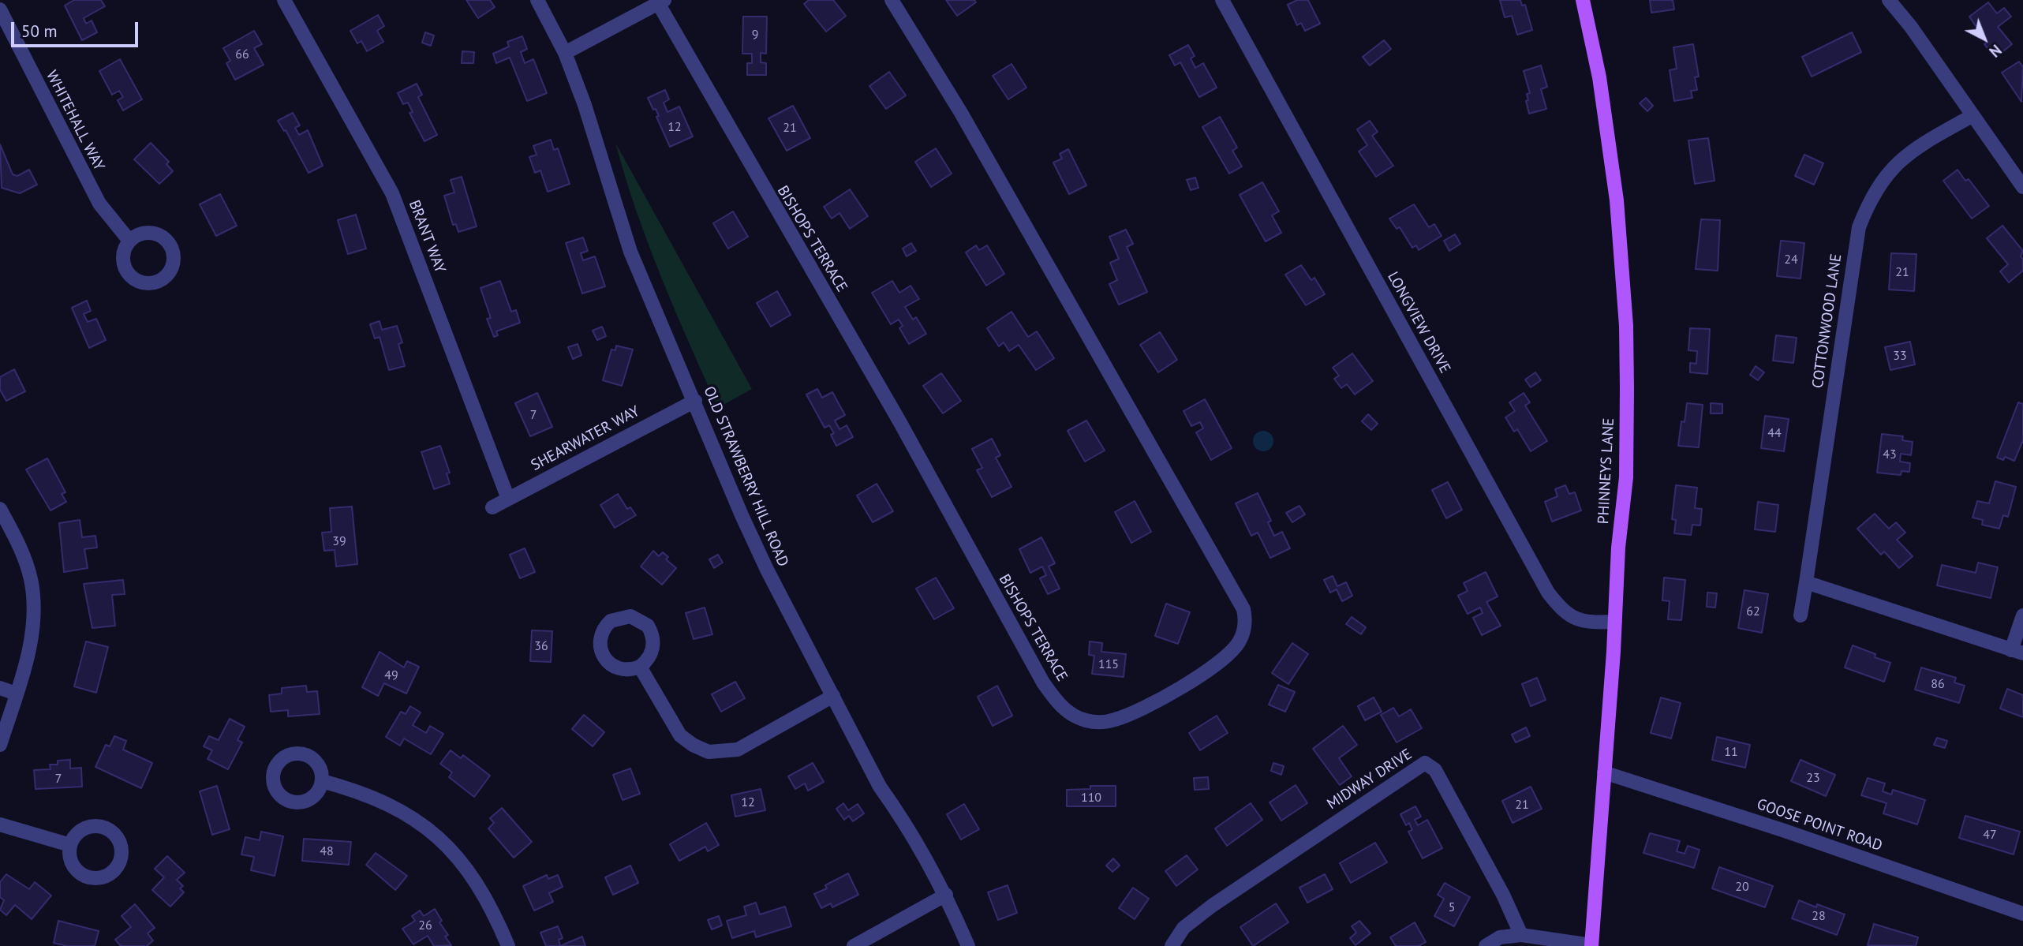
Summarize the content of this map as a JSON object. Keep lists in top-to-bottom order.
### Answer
{
  "streets": {
    "main road": ["PHINNEYS LANE"],
    "street": [
      "WHITEHALL WAY",
      "BRANT WAY",
      "BISHOPS TERRACE",
      "COTTONWOOD LANE",
      "LONGVIEW DRIVE",
      "SHEARWATER WAY",
      "OLD STRAWBERRY HILL ROAD",
      "MIDWAY DRIVE",
      "GOOSE POINT ROAD"
    ]
  },
  "crossings": [
    ["BRANT WAY", "SHEARWATER WAY"],
    ["LONGVIEW DRIVE", "PHINNEYS LANE"],
    ["SHEARWATER WAY", "OLD STRAWBERRY HILL ROAD"],
    ["PHINNEYS LANE", "GOOSE POINT ROAD"]
  ],
  "house_numbers": [
    "9",
    "66",
    "12",
    "21",
    "24",
    "21",
    "33",
    "7",
    "44",
    "43",
    "39",
    "62",
    "36",
    "115",
    "49",
    "86",
    "11",
    "23",
    "7",
    "110",
    "12",
    "21",
    "47",
    "48",
    "20",
    "5",
    "28",
    "26"
  ],
  "scale_bar": "50 m",
  "north": "bottom right"
}
